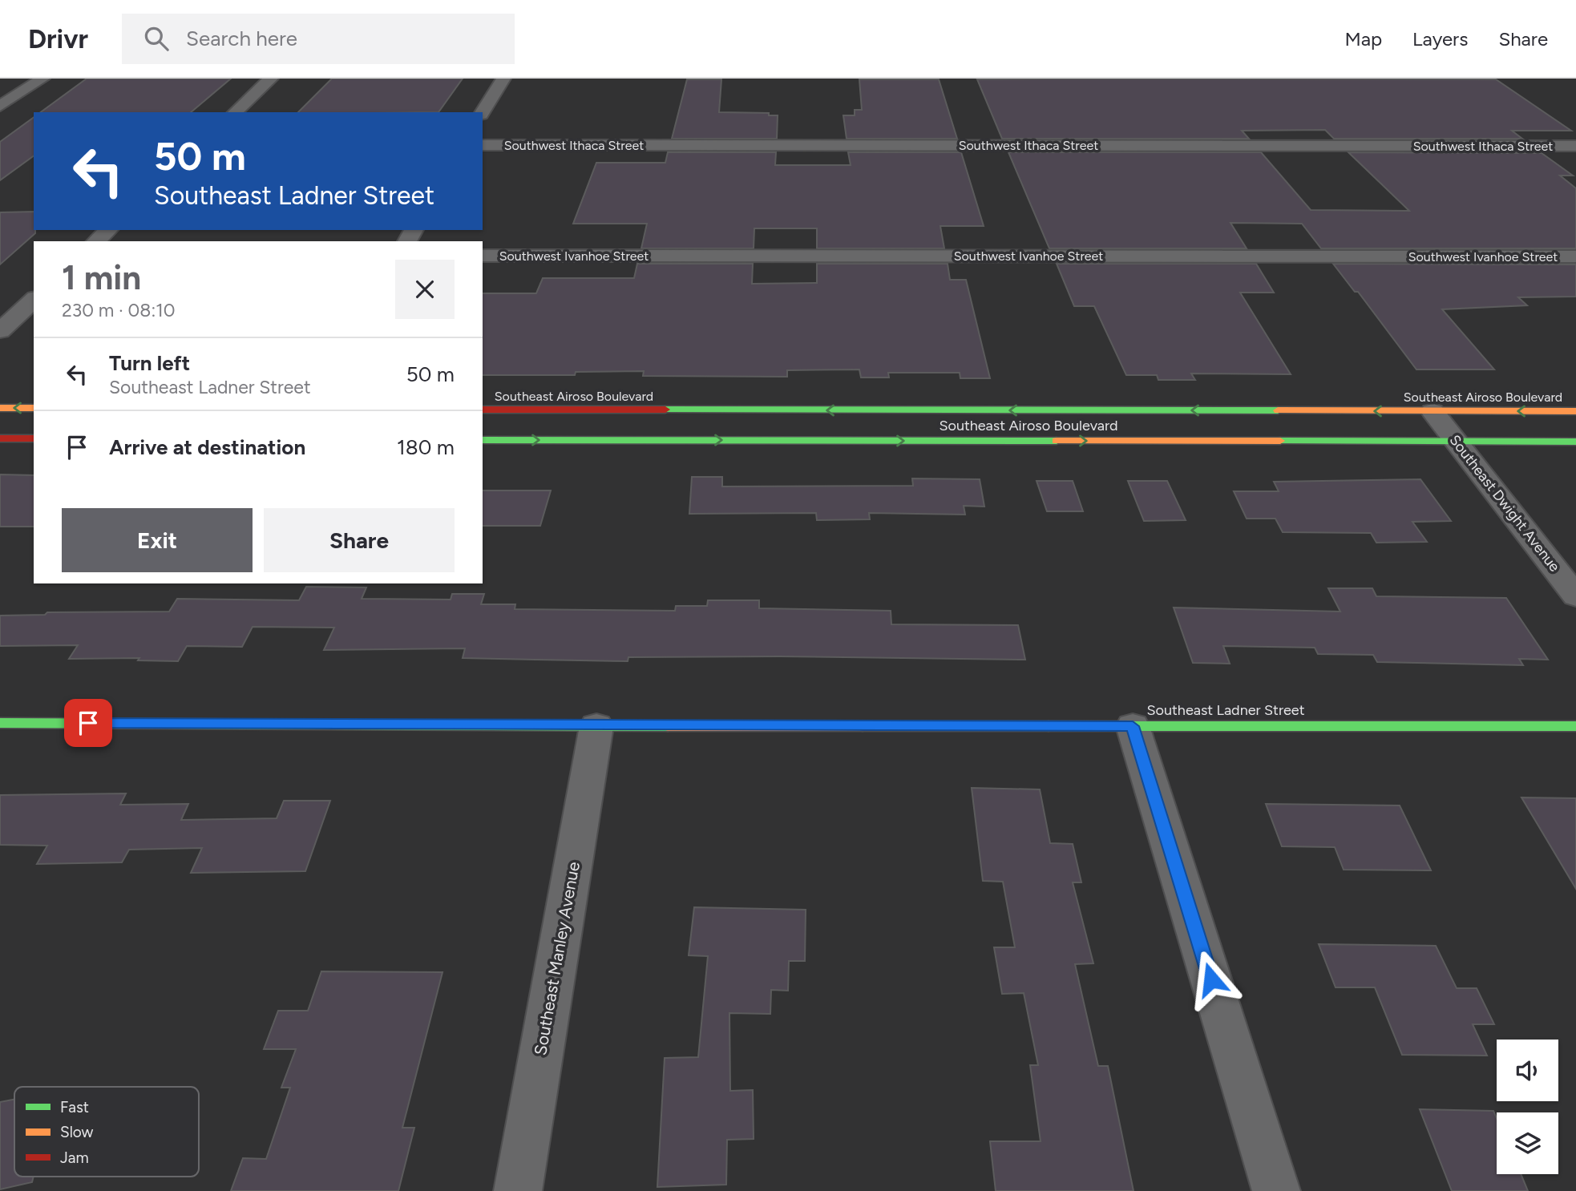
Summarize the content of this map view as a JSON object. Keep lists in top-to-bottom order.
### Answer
{
  "streets": {
    "main road": ["Southeast Airoso Boulevard", "Southeast Ladner Street"],
    "street": [
      "Southwest Ithaca Street",
      "Southwest Ivanhoe Street",
      "Southeast Dwight Avenue",
      "Southeast Manley Avenue"
    ]
  },
  "crossings": [
    ["Southeast Airoso Boulevard", "Southeast Dwight Avenue"],
    ["Southeast Ladner Street", "Southeast Manley Avenue"]
  ],
  "legend": ["Fast", "Slow", "Jam"],
  "page": {
    "header": "Drivr",
    "search": "Search here",
    "nav": ["Map", "Layers", "Share"],
    "turn": ["50 m", "Southeast Ladner Street"],
    "heading": ["1 min", "230 m · 08:10"],
    "list": [
      {
        "name": "Turn left",
        "note": "Southeast Ladner Street",
        "value": "50 m"
      },
      {
        "name": "Arrive at destination",
        "value": "180 m"
      }
    ],
    "buttons": ["Exit", "Share"]
  }
}
